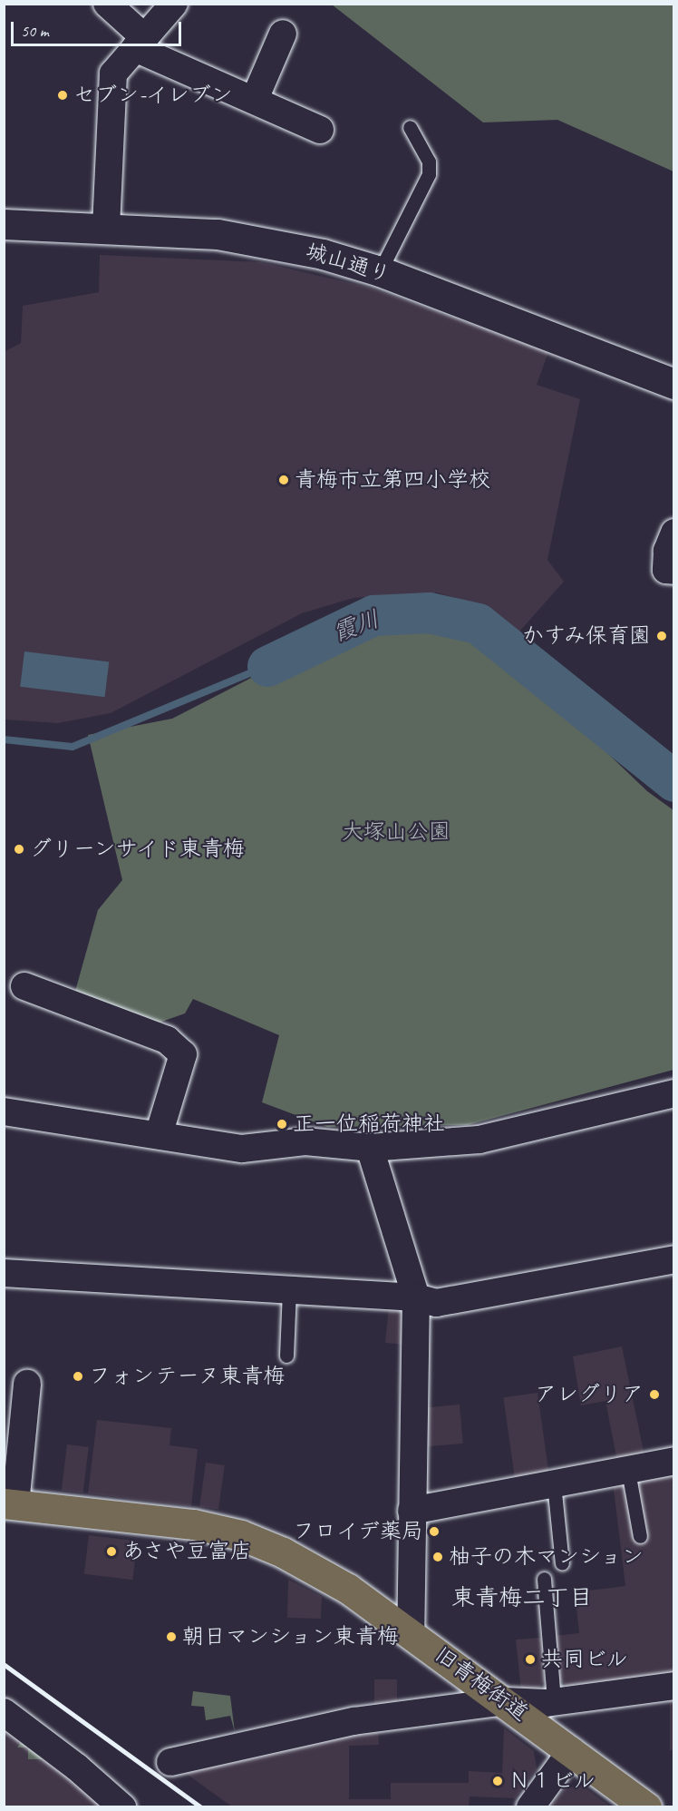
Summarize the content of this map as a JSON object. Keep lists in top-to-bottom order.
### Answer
{
  "streets": {
    "main road": ["旧青梅街道"],
    "street": ["城山通り"]
  },
  "districts": ["東青梅二丁目"],
  "water": ["霞川"],
  "parks": ["大塚山公園"],
  "places": [
    "セブン-イレブン",
    "青梅市立第四小学校",
    "かすみ保育園",
    "グリーンサイド東青梅",
    "正一位稲荷神社",
    "フォンテーヌ東青梅",
    "アレグリア",
    "フロイデ薬局",
    "あさや豆富店",
    "柚子の木マンション",
    "朝日マンション東青梅",
    "共同ビル",
    "Ｎ１ビル"
  ],
  "scale_bar": "50 m"
}
